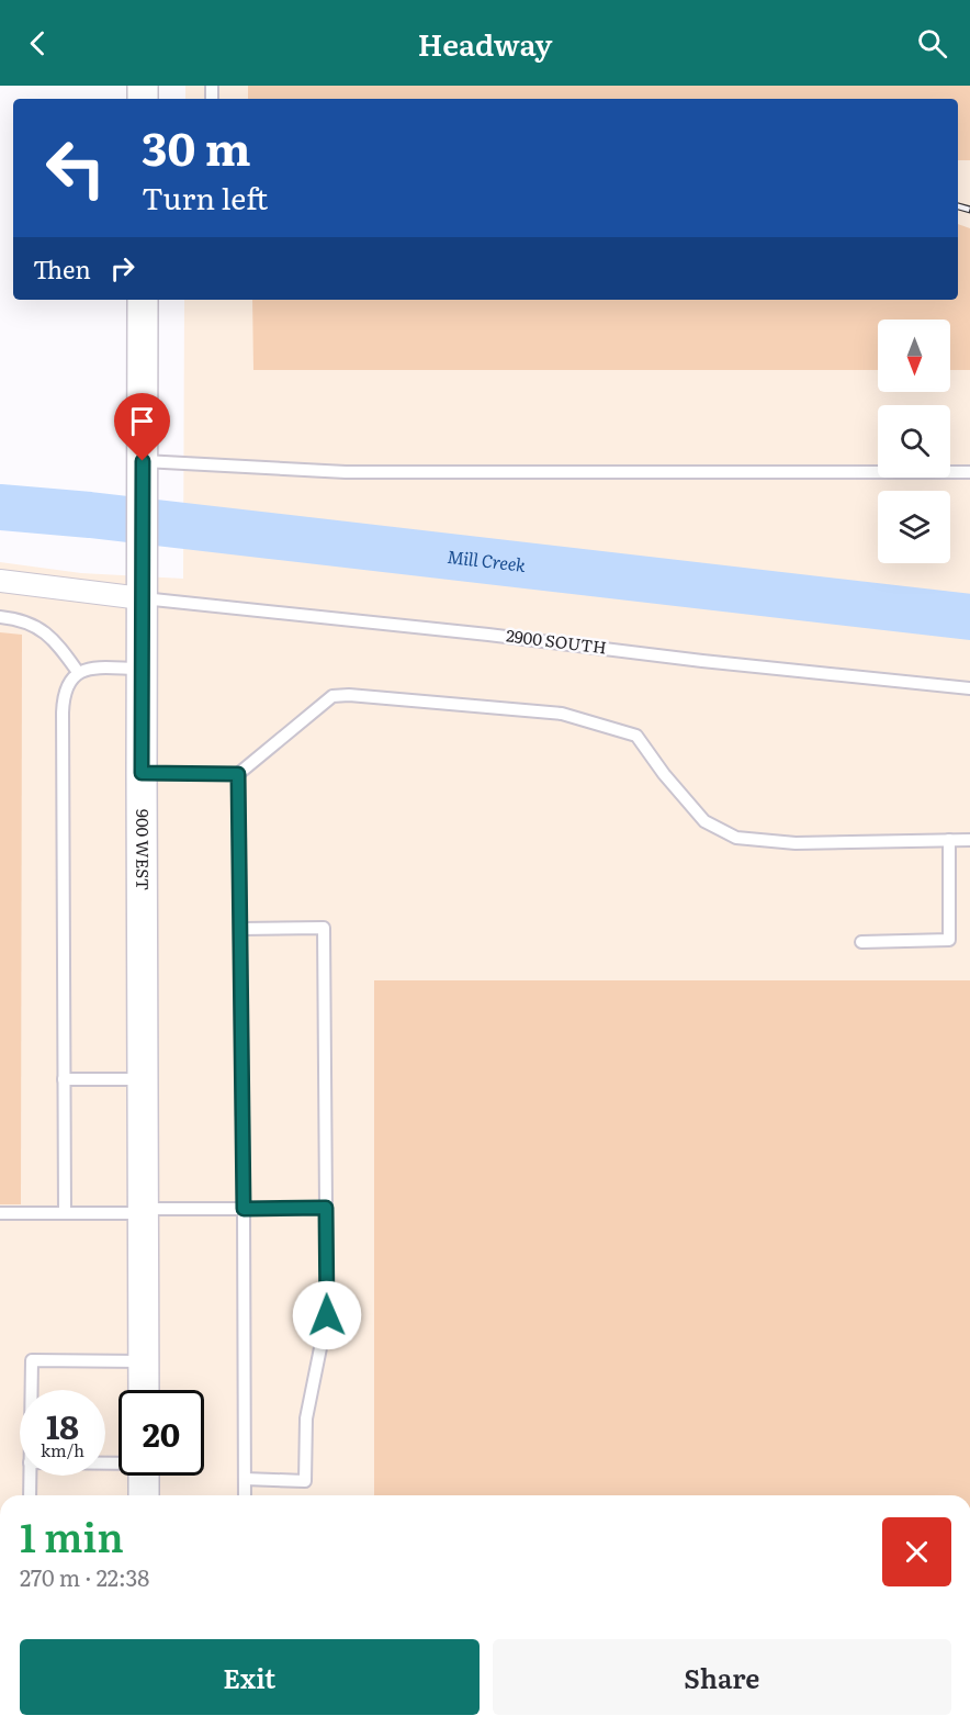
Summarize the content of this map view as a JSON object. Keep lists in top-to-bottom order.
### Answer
{
  "streets": {
    "main road": ["900 WEST"],
    "lane": ["2900 SOUTH"]
  },
  "crossings": [
    ["2900 SOUTH", "900 WEST"]
  ],
  "water": ["Mill Creek"],
  "north": "bottom",
  "page": {
    "header": "Headway",
    "turn": ["30 m", "Turn left"],
    "then": "Then",
    "speed": "18 km/h",
    "limit": "20",
    "heading": ["1 min", "270 m · 22:38"],
    "buttons": ["Exit", "Share"]
  }
}
